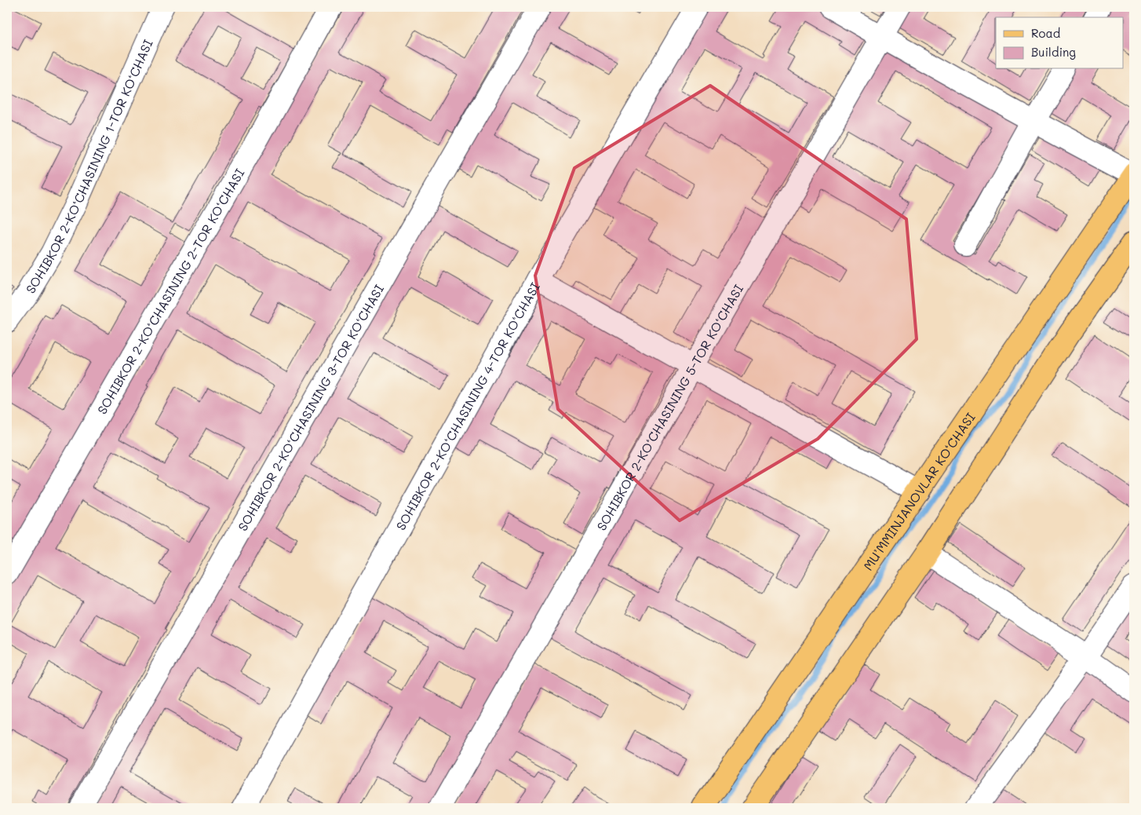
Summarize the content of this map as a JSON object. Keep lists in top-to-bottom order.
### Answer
{
  "streets": {
    "main road": ["MU’MMINJANOVLAR KO‘CHASI"],
    "street": [
      "SOHIBKOR 2-KO‘CHASINING 1-TOR KO‘CHASI",
      "SOHIBKOR 2-KO‘CHASINING 2-TOR KO‘CHASI",
      "SOHIBKOR 2-KO‘CHASINING 4-TOR KO‘CHASI",
      "SOHIBKOR 2-KO‘CHASINING 3-TOR KO‘CHASI",
      "SOHIBKOR 2-KO‘CHASINING 5-TOR KO‘CHASI"
    ]
  },
  "legend": ["Road", "Building"]
}
